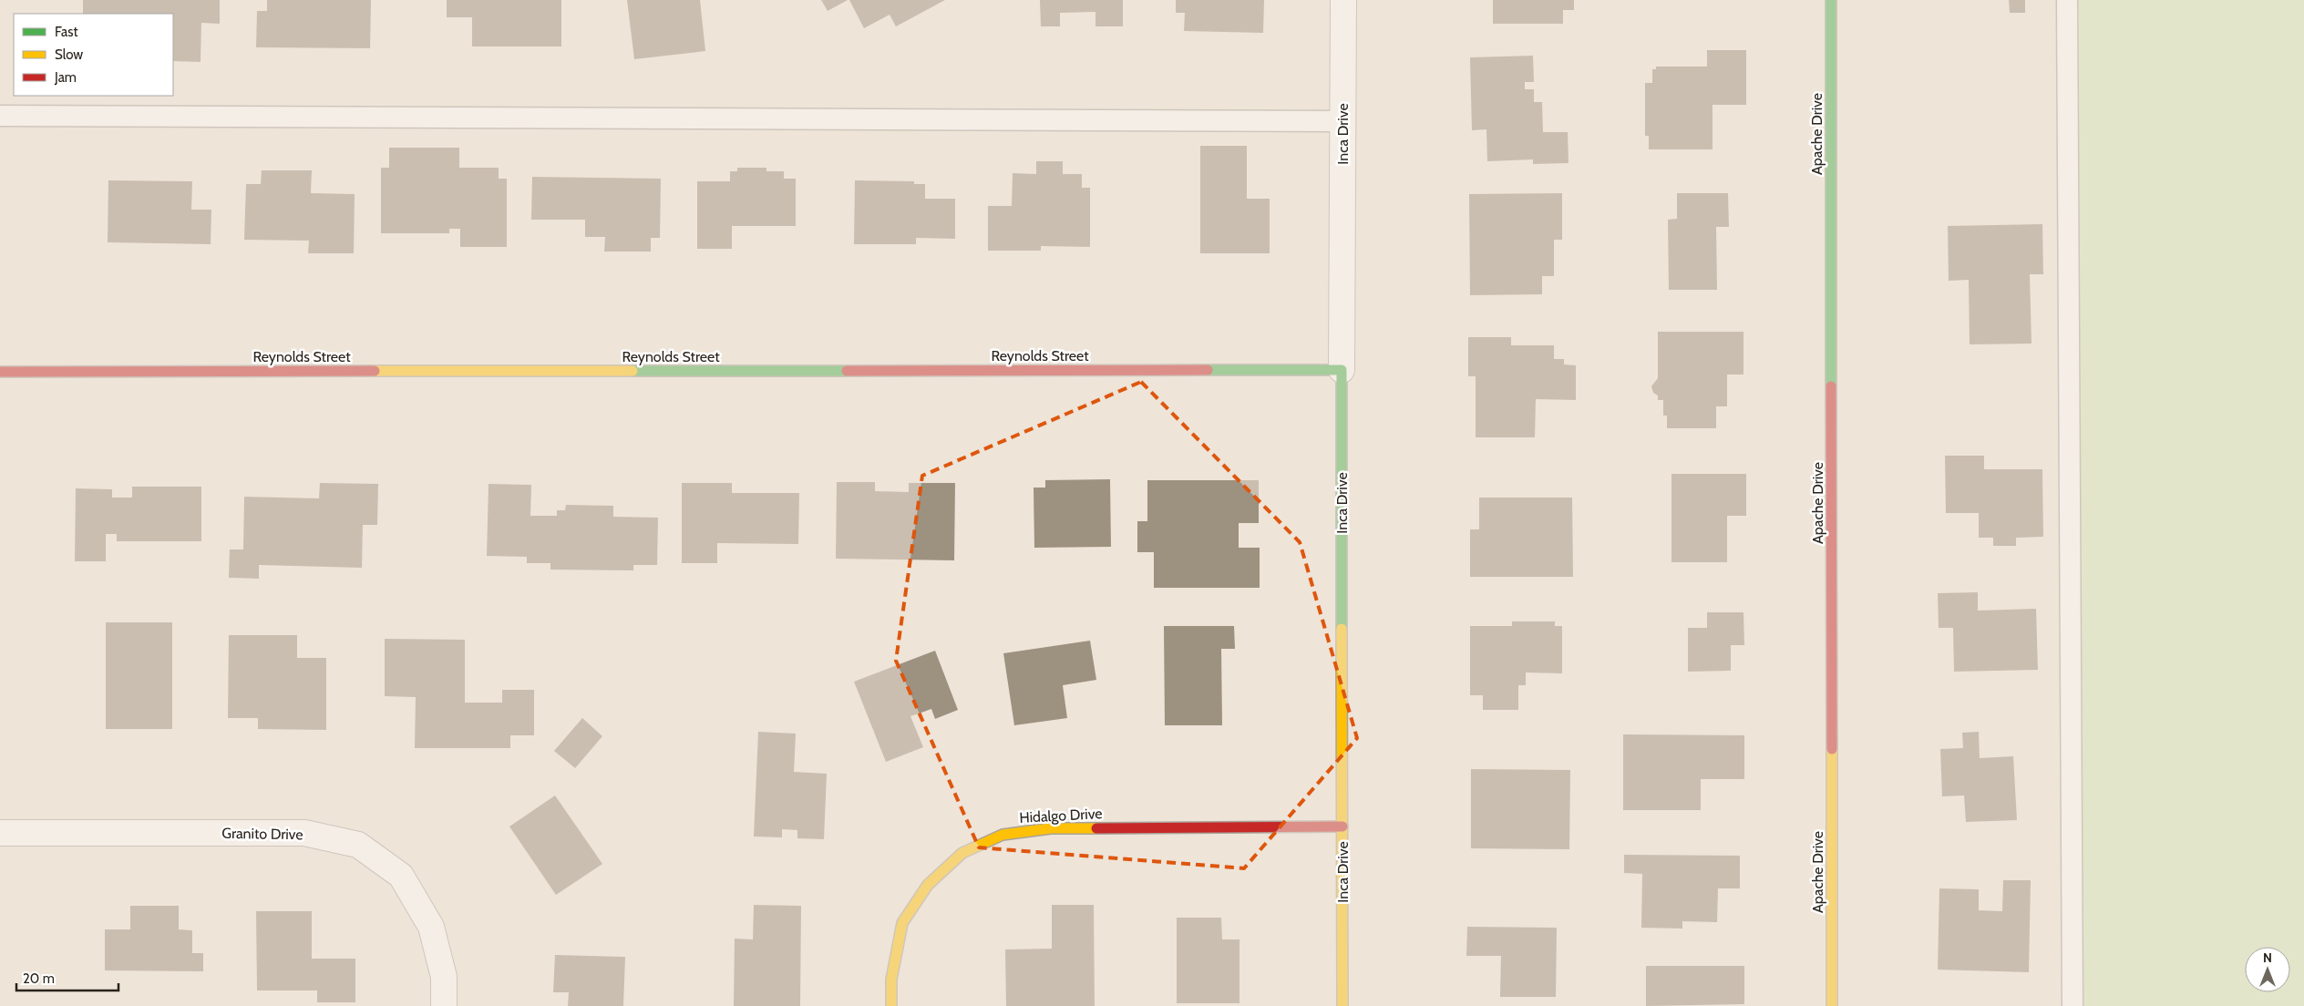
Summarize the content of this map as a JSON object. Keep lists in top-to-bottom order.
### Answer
{
  "streets": {
    "street": [
      "Inca Drive",
      "Apache Drive",
      "Reynolds Street",
      "Hidalgo Drive",
      "Granito Drive"
    ]
  },
  "crossings": [
    ["Inca Drive", "Reynolds Street"],
    ["Inca Drive", "Hidalgo Drive"]
  ],
  "legend": ["Fast", "Slow", "Jam"],
  "scale_bar": "20 m",
  "north": "top"
}
